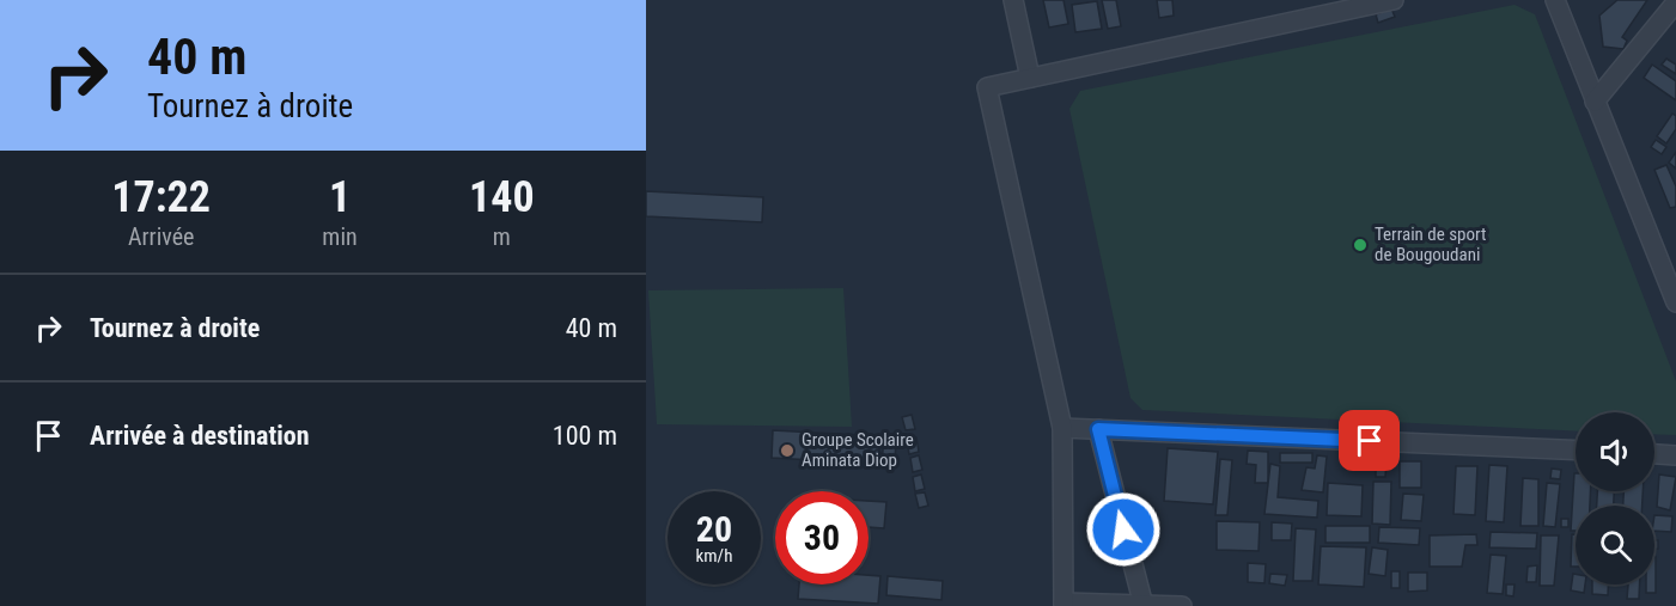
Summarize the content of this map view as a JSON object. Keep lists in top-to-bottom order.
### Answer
{
  "places": ["Terrain de sport de Bougoudani", "Groupe Scolaire Aminata Diop"],
  "page": {
    "turn": ["40 m", "Tournez à droite"],
    "eta": [
      "17:22",
      "Arrivée",
      "1",
      "min",
      "140",
      "m"
    ],
    "list": [
      {
        "name": "Tournez à droite",
        "value": "40 m"
      },
      {
        "name": "Arrivée à destination",
        "value": "100 m"
      }
    ],
    "speed": "20 km/h",
    "limit": "30"
  }
}
